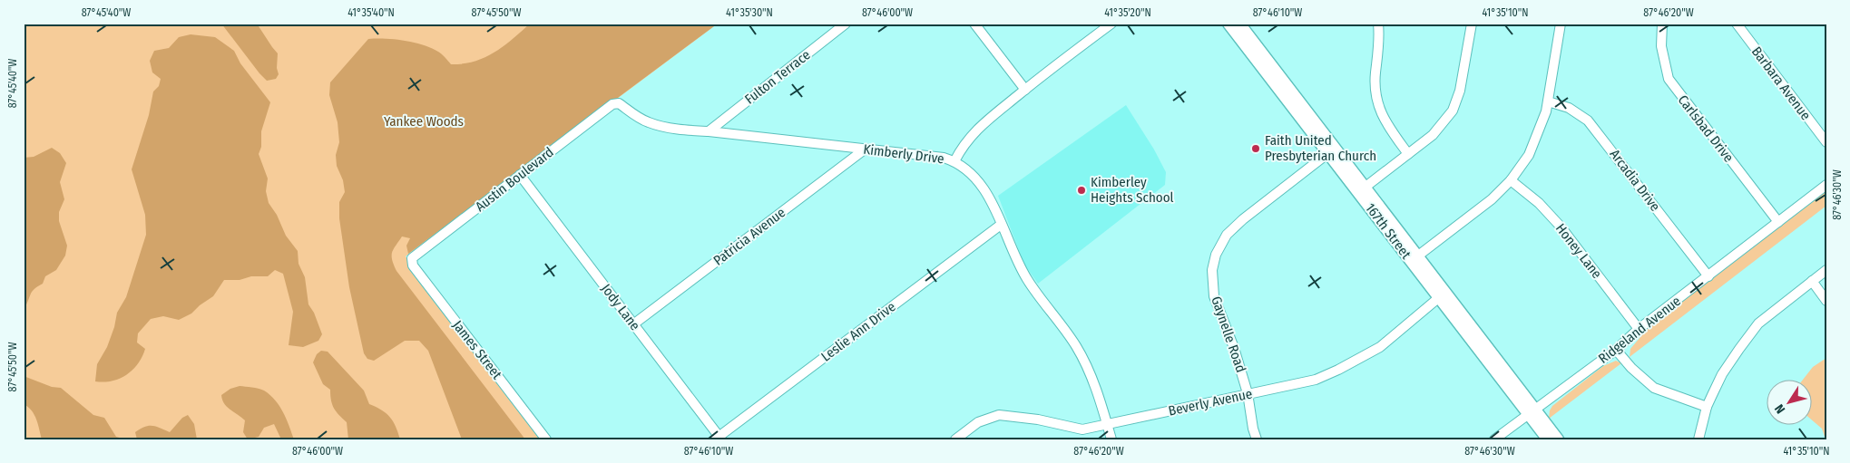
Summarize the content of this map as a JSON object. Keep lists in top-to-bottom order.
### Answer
{
  "streets": {
    "main road": ["167th Street"],
    "street": [
      "Fulton Terrace",
      "Barbara Avenue",
      "Carlsbad Drive",
      "Kimberly Drive",
      "Austin Boulevard",
      "Arcadia Drive",
      "Patricia Avenue",
      "Honey Lane",
      "Jody Lane",
      "Ridgeland Avenue",
      "Leslie Ann Drive",
      "Gaynelle Road",
      "James Street",
      "Beverly Avenue"
    ]
  },
  "crossings": [
    ["Fulton Terrace", "Kimberly Drive"],
    ["Carlsbad Drive", "Ridgeland Avenue"],
    ["Kimberly Drive", "Austin Boulevard"],
    ["Kimberly Drive", "Patricia Avenue"],
    ["Kimberly Drive", "Leslie Ann Drive"],
    ["Kimberly Drive", "Beverly Avenue"],
    ["Austin Boulevard", "Jody Lane"],
    ["Austin Boulevard", "James Street"],
    ["Arcadia Drive", "Ridgeland Avenue"],
    ["167th Street", "Ridgeland Avenue"],
    ["167th Street", "Gaynelle Road"],
    ["167th Street", "Beverly Avenue"],
    ["Patricia Avenue", "Jody Lane"],
    ["Honey Lane", "Ridgeland Avenue"],
    ["Jody Lane", "Leslie Ann Drive"],
    ["Gaynelle Road", "Beverly Avenue"]
  ],
  "parks": ["Yankee Woods"],
  "places": ["Faith United Presbyterian Church", "Kimberley Heights School"],
  "north": "bottom left",
  "coordinates": [
    "87°45'40\"W",
    "41°35'40\"N",
    "87°45'50\"W",
    "41°35'30\"N",
    "87°46'00\"W",
    "41°35'20\"N",
    "87°46'10\"W",
    "41°35'10\"N",
    "87°46'20\"W",
    "87°46'30\"W"
  ]
}
